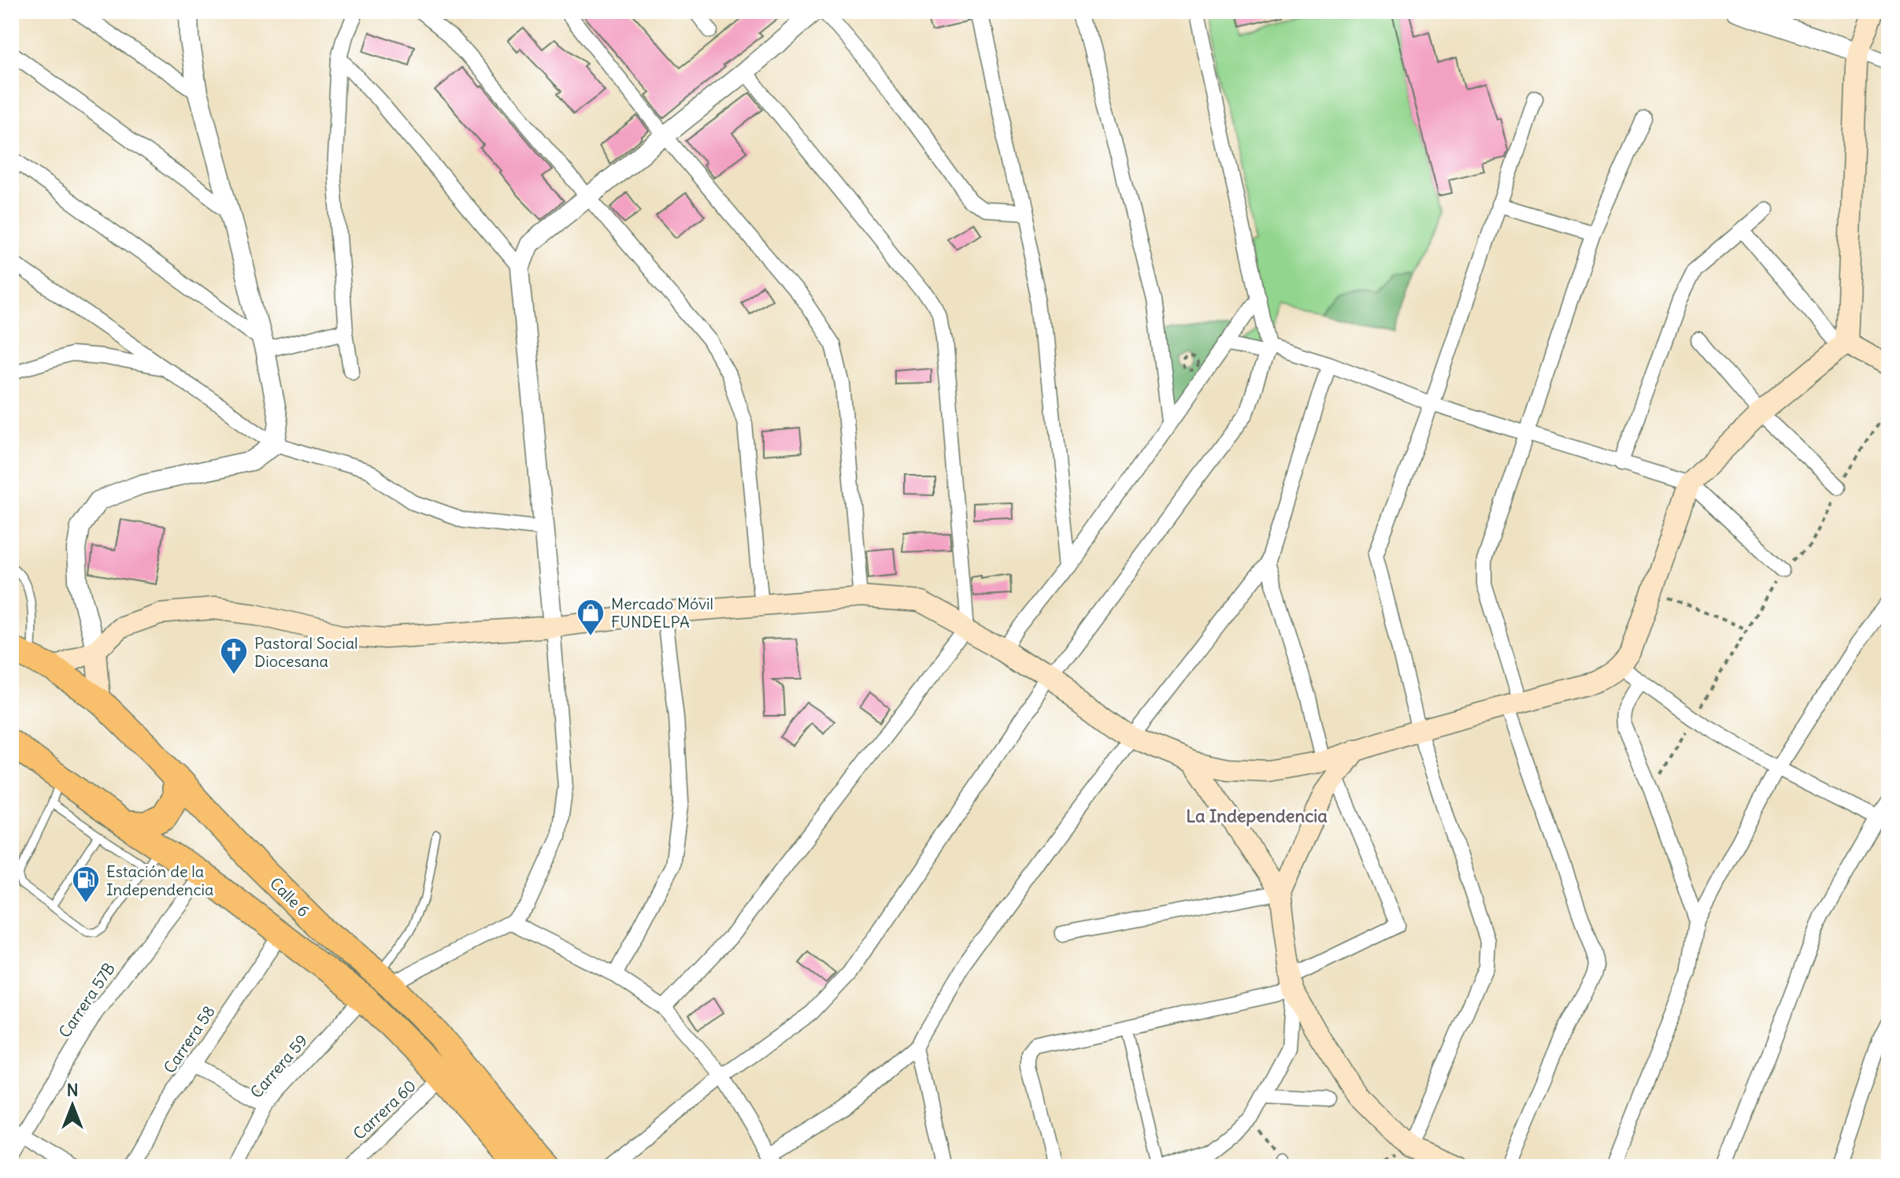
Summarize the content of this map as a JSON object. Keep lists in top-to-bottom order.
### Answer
{
  "streets": {
    "highway": ["Calle 6"],
    "street": [
      "Carrera 57B",
      "Carrera 58",
      "Carrera 59",
      "Carrera 60"
    ]
  },
  "crossings": [
    ["Calle 6", "Carrera 57B"],
    ["Calle 6", "Carrera 58"],
    ["Calle 6", "Carrera 59"],
    ["Calle 6", "Carrera 60"]
  ],
  "districts": ["La Independencia"],
  "places": {
    "shop": ["Mercado Móvil FUNDELPA"],
    "church": ["Pastoral Social Diocesana"],
    "fuel station": ["Estación de la Independencia"]
  },
  "north": "top"
}
